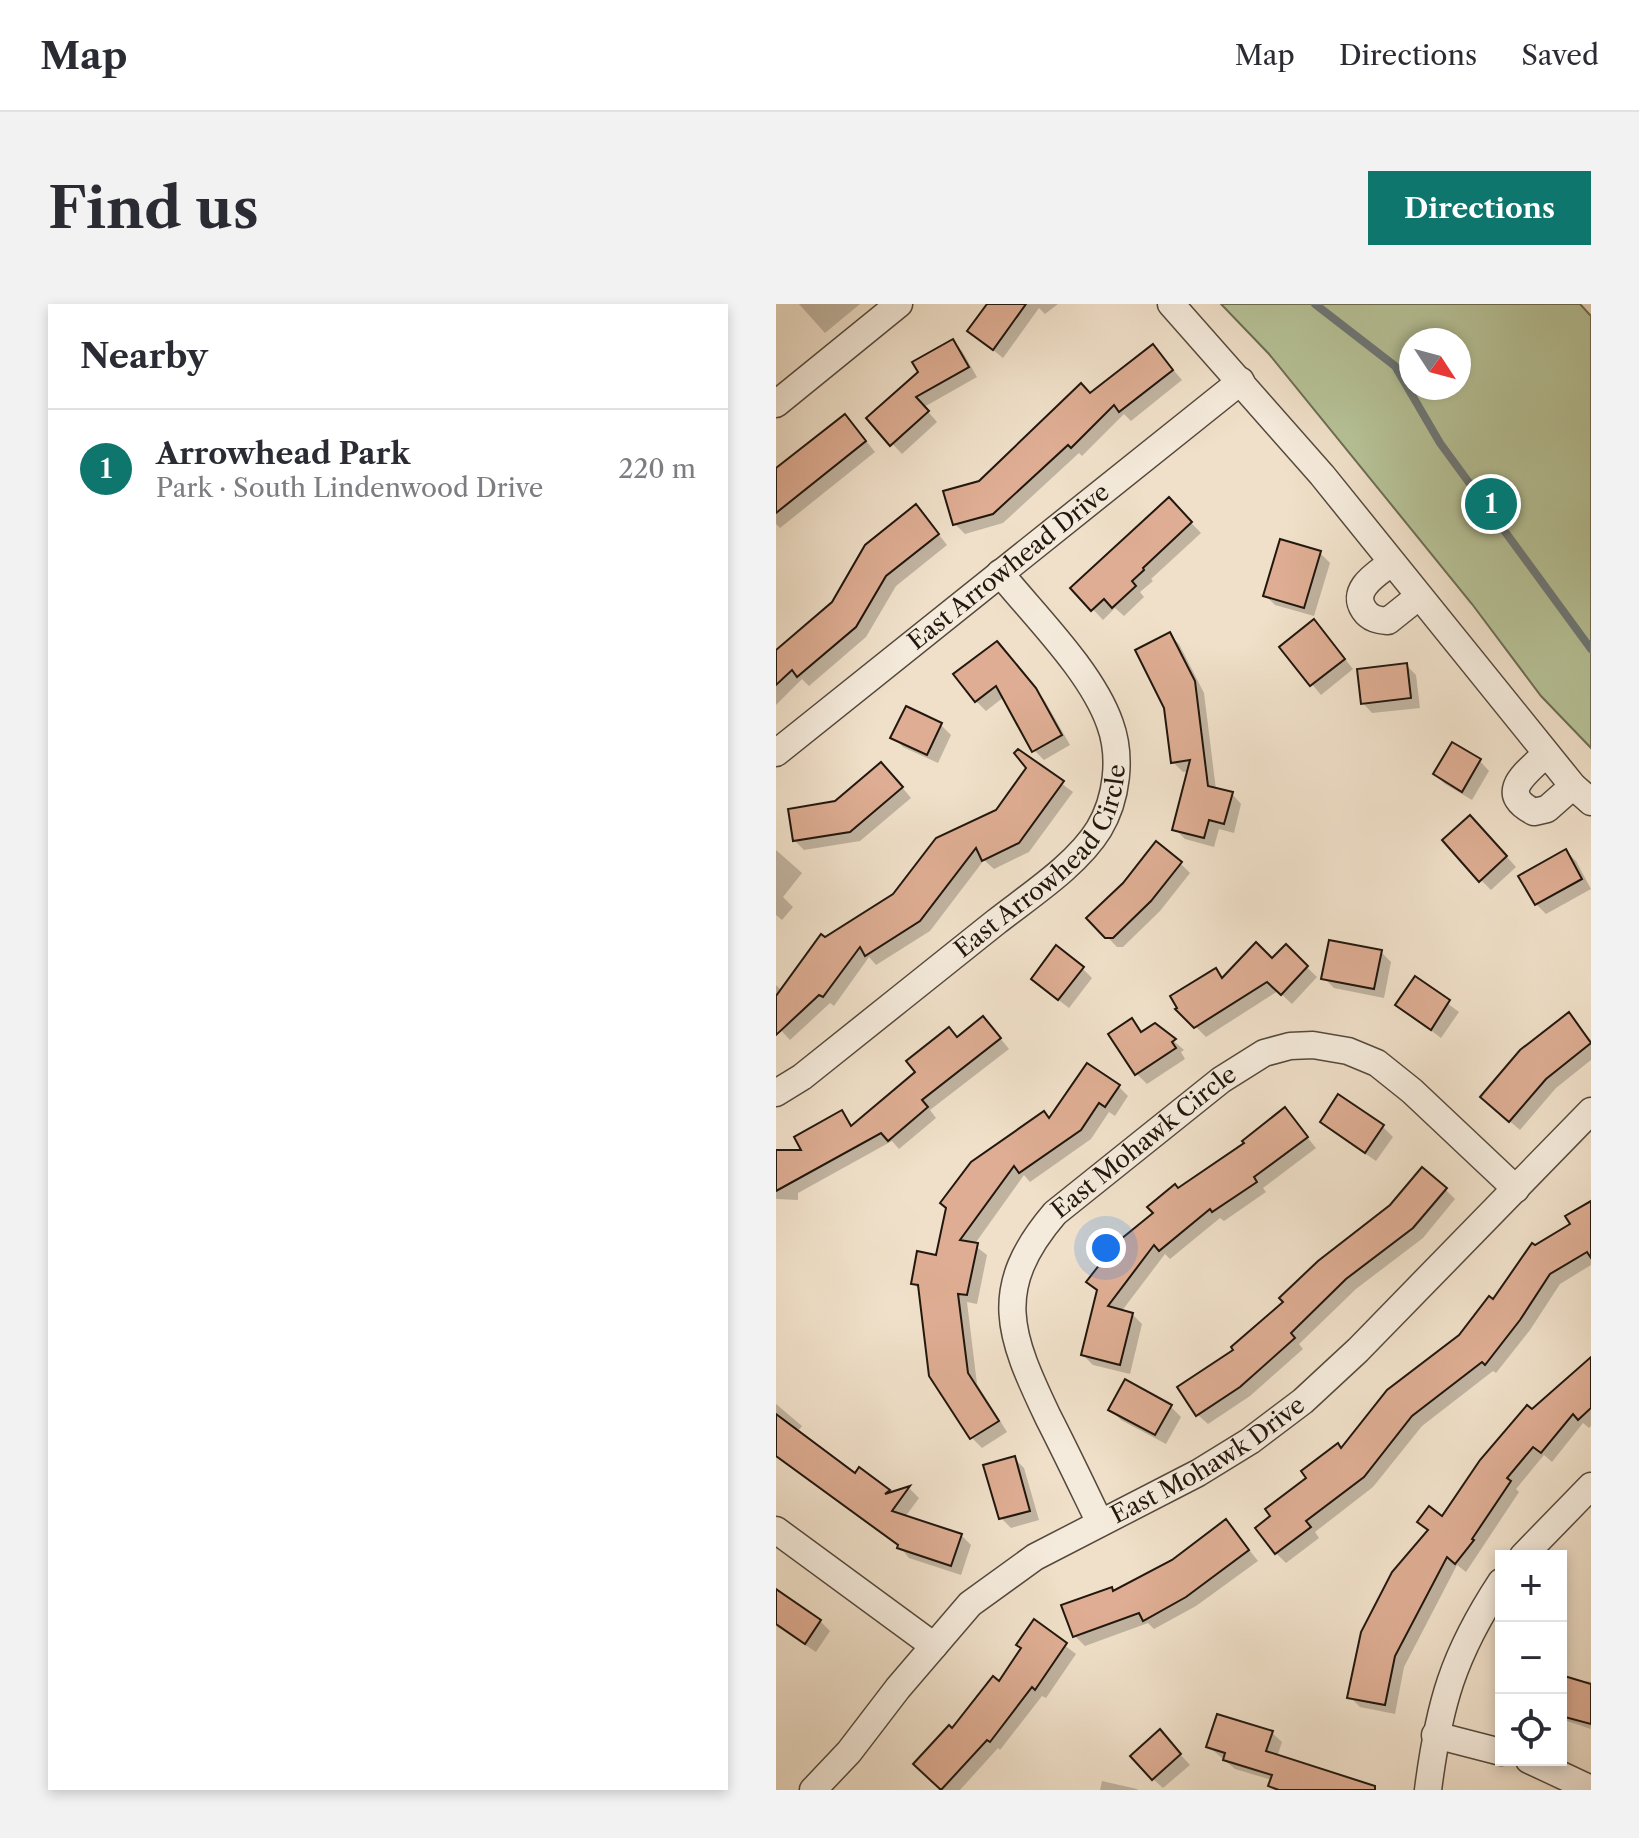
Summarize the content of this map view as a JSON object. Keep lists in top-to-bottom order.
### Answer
{
  "streets": {
    "street": [
      "East Arrowhead Drive",
      "East Arrowhead Circle",
      "East Mohawk Circle",
      "East Mohawk Drive"
    ]
  },
  "crossings": [
    ["East Arrowhead Drive", "East Arrowhead Circle"],
    ["East Mohawk Circle", "East Mohawk Drive"]
  ],
  "north": "bottom right",
  "page": {
    "header": "Map",
    "nav": ["Map", "Directions", "Saved"],
    "buttons": "Directions",
    "title": "Find us",
    "heading": "Nearby",
    "list": [
      {
        "mark": "1",
        "name": "Arrowhead Park",
        "note": "Park · South Lindenwood Drive",
        "value": "220 m"
      }
    ],
    "pins": "1",
    "map_buttons": ["+", "−"]
  }
}
